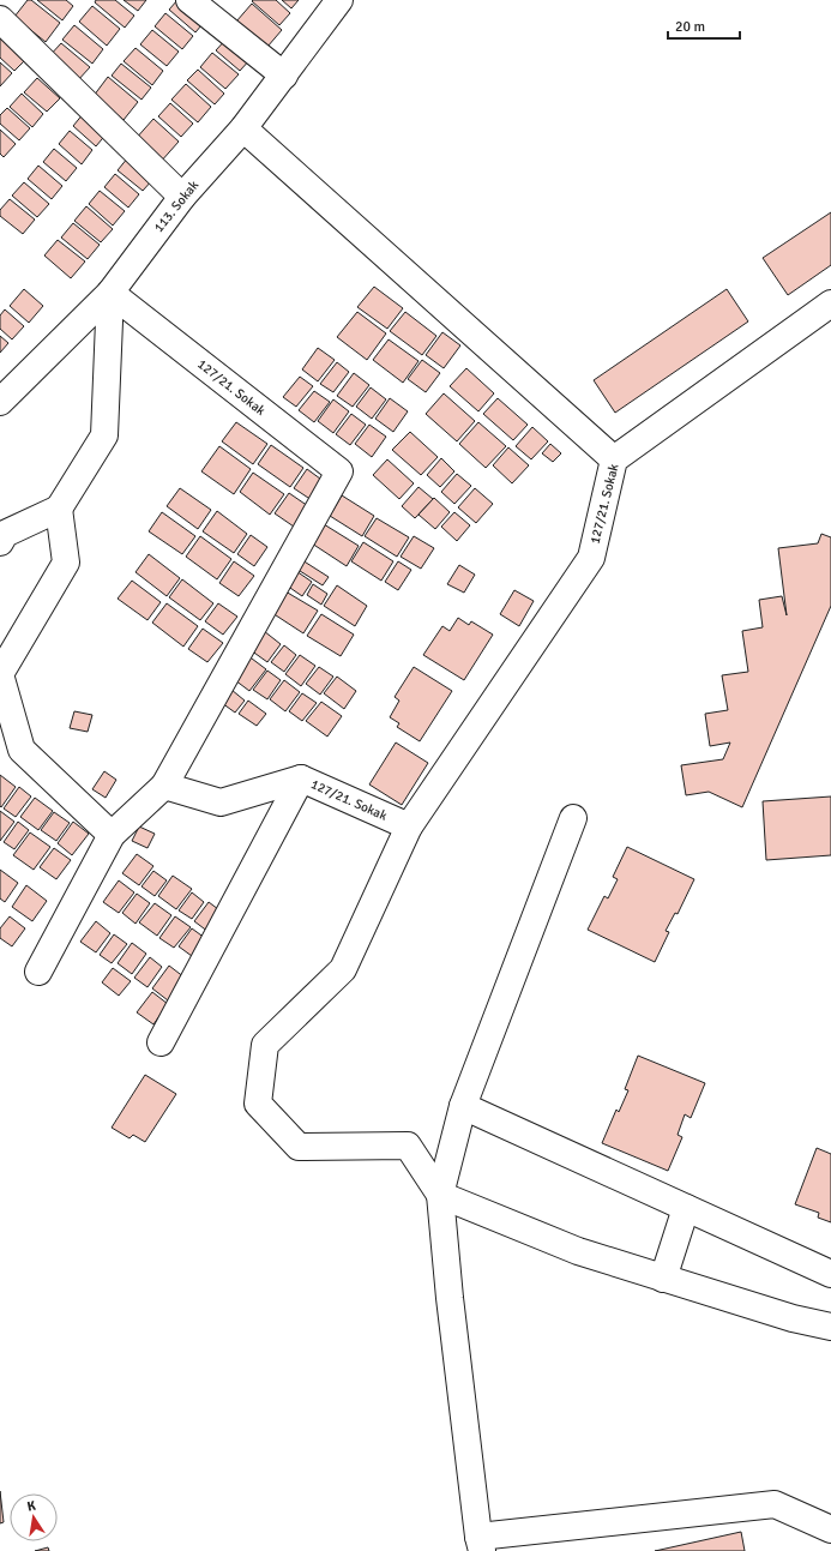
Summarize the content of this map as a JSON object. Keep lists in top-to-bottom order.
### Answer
{
  "streets": {
    "street": ["113. Sokak", "127/21. Sokak"]
  },
  "crossings": [
    ["113. Sokak", "127/21. Sokak"]
  ],
  "scale_bar": "20 m",
  "north": "top"
}
